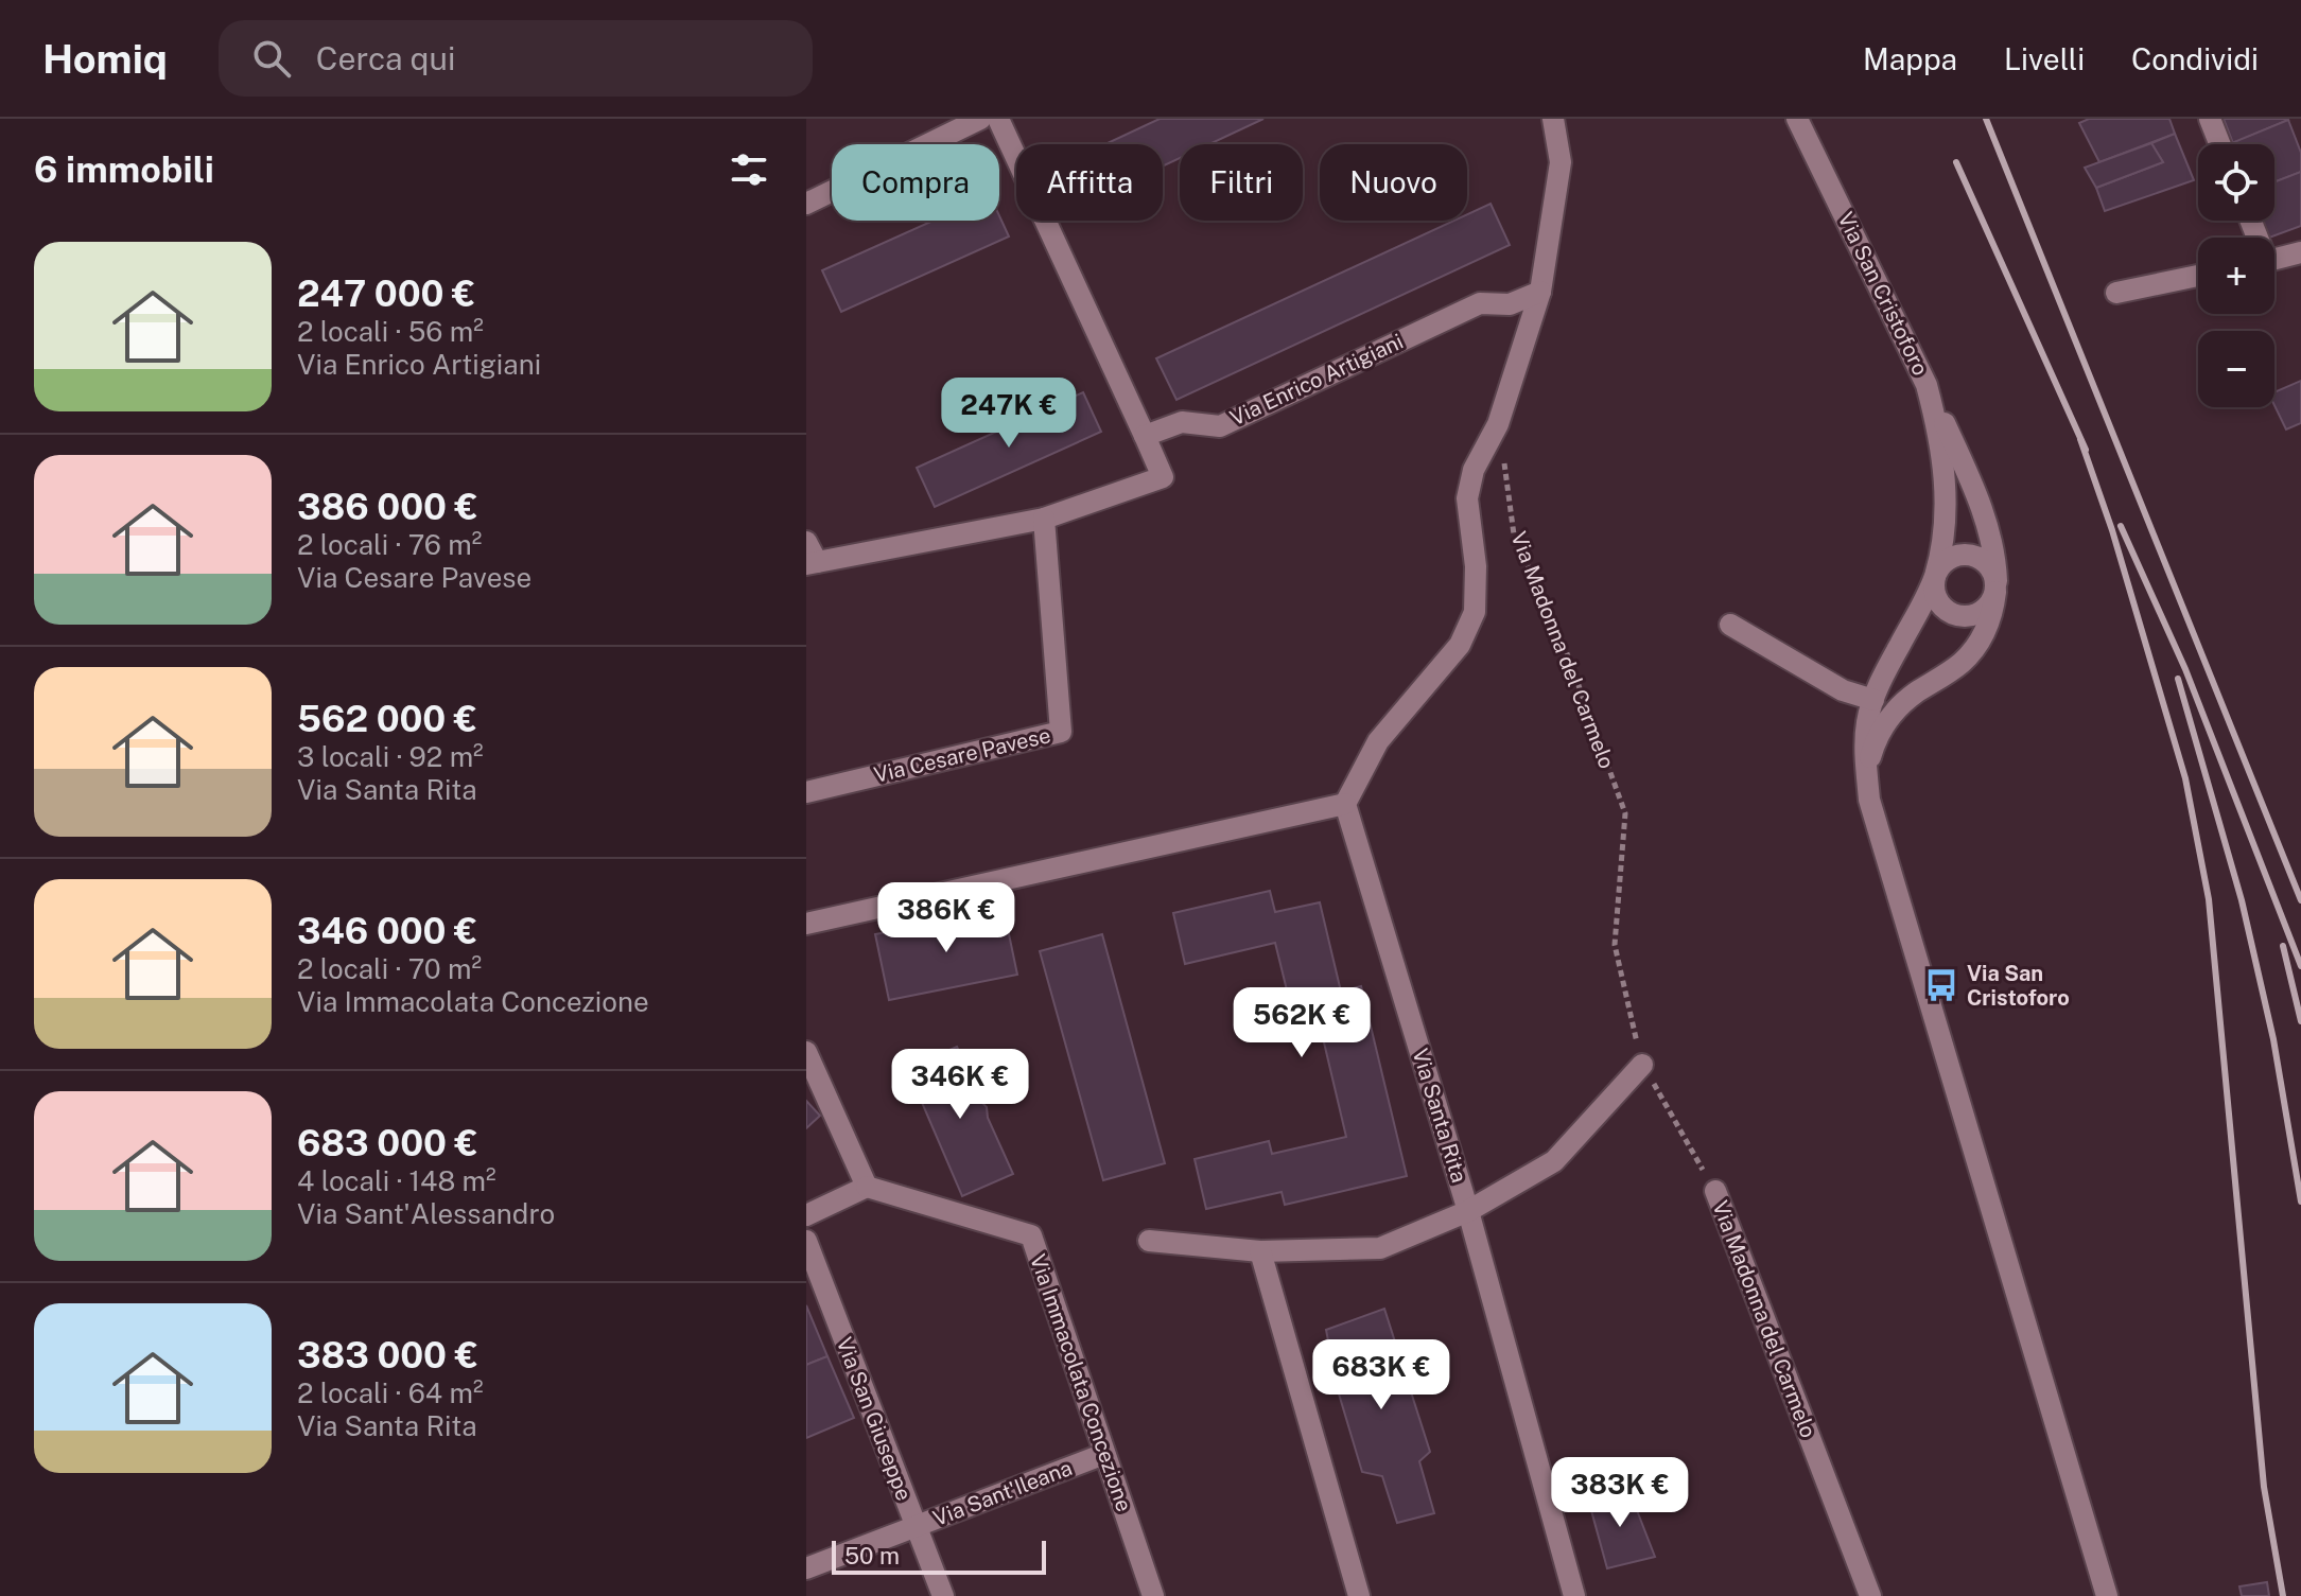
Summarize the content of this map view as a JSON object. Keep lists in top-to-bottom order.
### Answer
{
  "streets": {
    "street": [
      "Via San Cristoforo",
      "Via Enrico Artigiani",
      "Via Madonna del Carmelo",
      "Via Cesare Pavese",
      "Via Santa Rita",
      "Via Immacolata Concezione",
      "Via San Giuseppe",
      "Via Sant'Ileana"
    ]
  },
  "crossings": [
    ["Via Immacolata Concezione", "Via Sant'Ileana"],
    ["Via San Giuseppe", "Via Sant'Ileana"]
  ],
  "places": {
    "bus stop": ["Via San Cristoforo"]
  },
  "scale_bar": "50 m",
  "page": {
    "header": "Homiq",
    "search": "Cerca qui",
    "nav": ["Mappa", "Livelli", "Condividi"],
    "heading": "6 immobili",
    "map_buttons": ["+", "−"],
    "chip": [
      "Compra",
      "Affitta",
      "Filtri",
      "Nuovo"
    ],
    "list": [
      {
        "name": "247 000 €",
        "note": "2 locali · 56 m² · Via Enrico Artigiani"
      },
      {
        "name": "386 000 €",
        "note": "2 locali · 76 m² · Via Cesare Pavese"
      },
      {
        "name": "562 000 €",
        "note": "3 locali · 92 m² · Via Santa Rita"
      },
      {
        "name": "346 000 €",
        "note": "2 locali · 70 m² · Via Immacolata Concezione"
      },
      {
        "name": "683 000 €",
        "note": "4 locali · 148 m² · Via Sant'Alessandro"
      },
      {
        "name": "383 000 €",
        "note": "2 locali · 64 m² · Via Santa Rita"
      }
    ],
    "price": [
      "247K €",
      "386K €",
      "562K €",
      "346K €",
      "683K €",
      "383K €"
    ],
    "scale": "50 m"
  }
}
